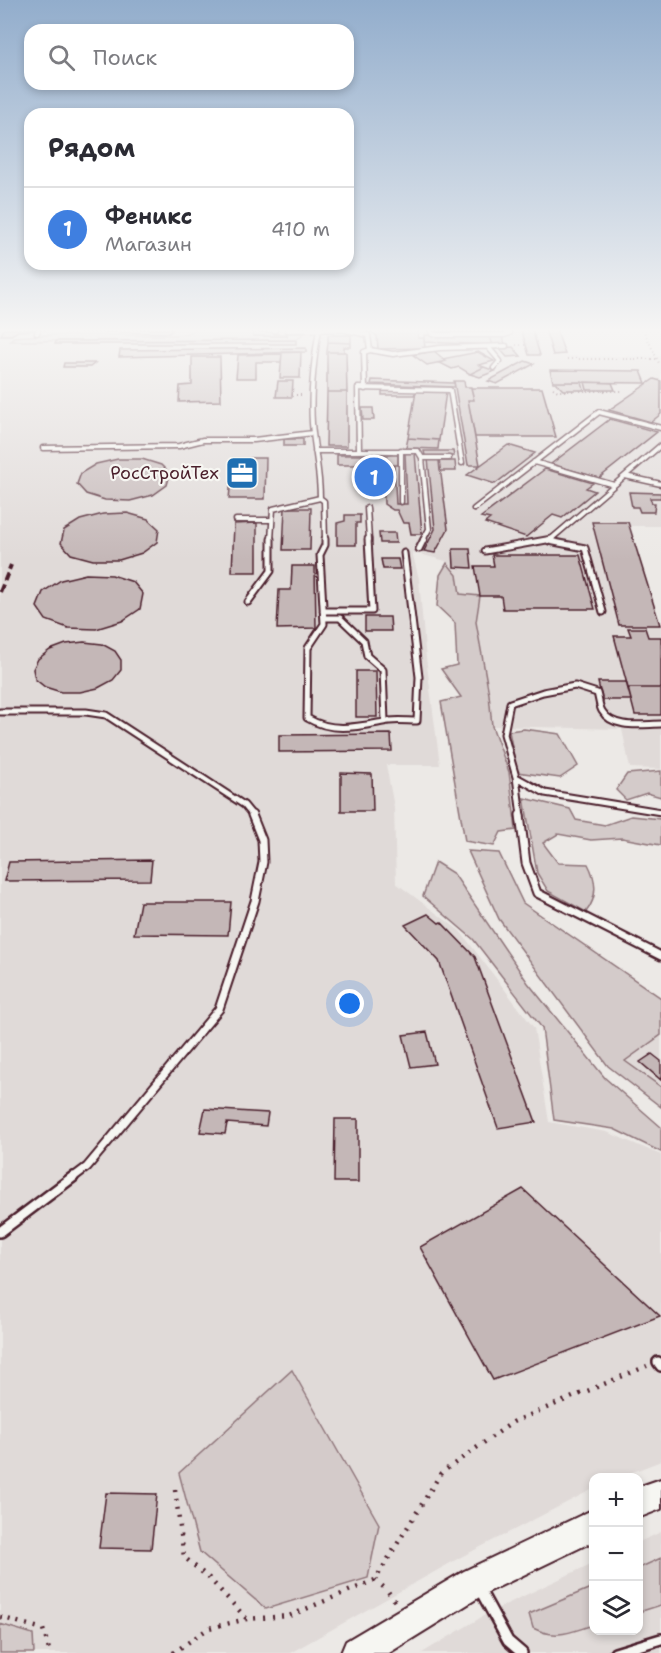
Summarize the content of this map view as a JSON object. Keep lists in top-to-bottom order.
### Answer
{
  "places": {
    "office": ["РосСтройТех"]
  },
  "page": {
    "search": "Поиск",
    "heading": "Рядом",
    "list": [
      {
        "mark": "1",
        "name": "Феникс",
        "note": "Магазин",
        "value": "410 m"
      }
    ],
    "pins": "1",
    "map_buttons": ["+", "−"]
  }
}
